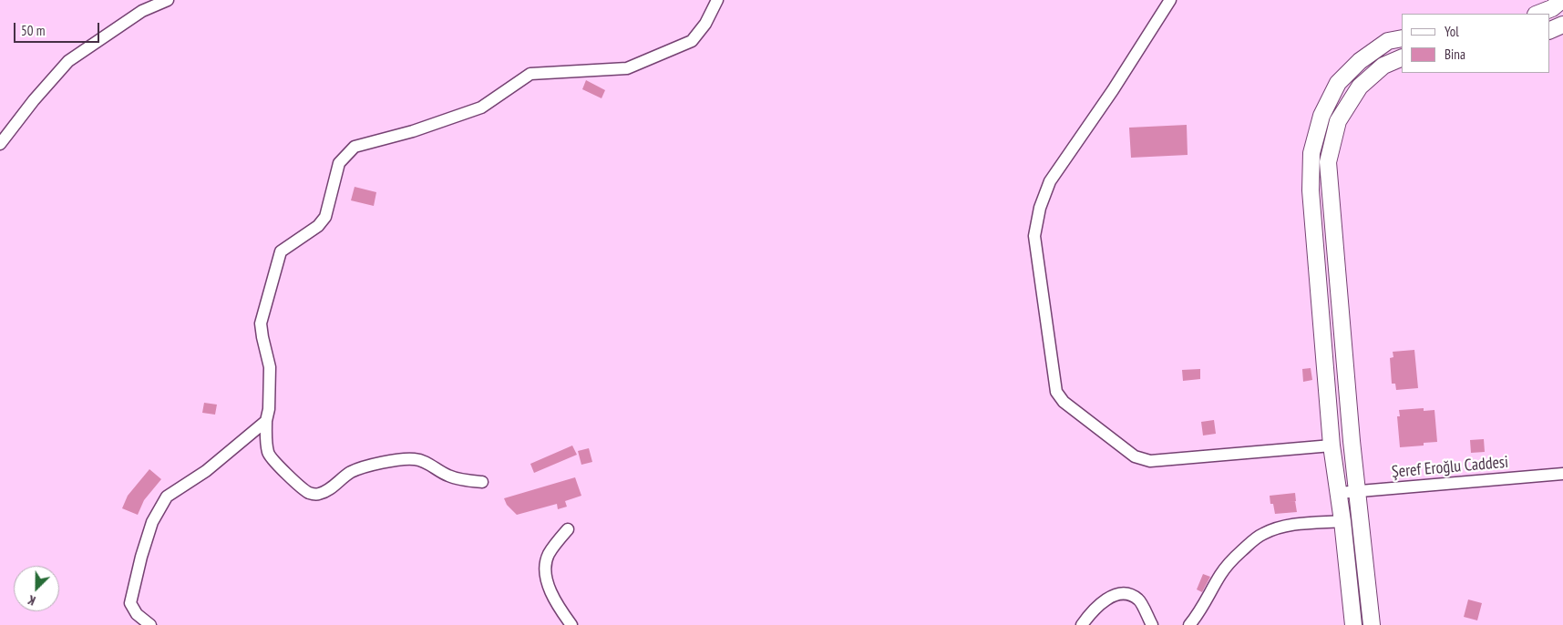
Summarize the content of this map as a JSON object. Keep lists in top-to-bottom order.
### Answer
{
  "streets": {
    "street": ["Şeref Eroğlu Caddesi"]
  },
  "legend": ["Yol", "Bina"],
  "scale_bar": "50 m",
  "north": "bottom left"
}
